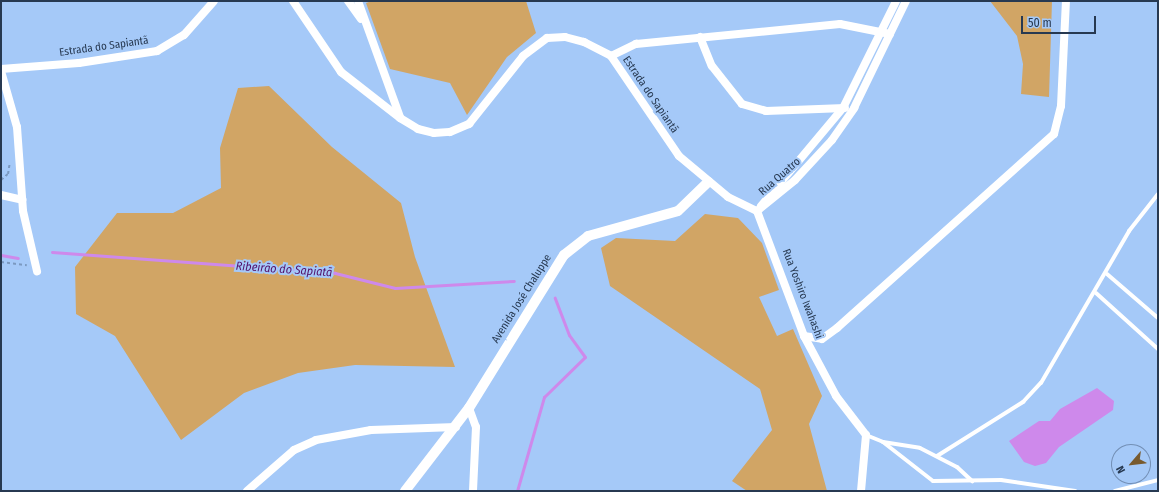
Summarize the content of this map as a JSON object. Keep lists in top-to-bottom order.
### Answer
{
  "streets": {
    "street": [
      "Estrada do Sapiantã",
      "Rua Quatro",
      "Rua Yoshiro Iwahashi",
      "Avenida José Chaluppe"
    ]
  },
  "crossings": [
    ["Estrada do Sapiantã", "Rua Quatro"],
    ["Estrada do Sapiantã", "Rua Yoshiro Iwahashi"],
    ["Estrada do Sapiantã", "Avenida José Chaluppe"],
    ["Rua Quatro", "Rua Yoshiro Iwahashi"]
  ],
  "water": ["Ribeirão do Sapiatã"],
  "scale_bar": "50 m",
  "north": "bottom left"
}
